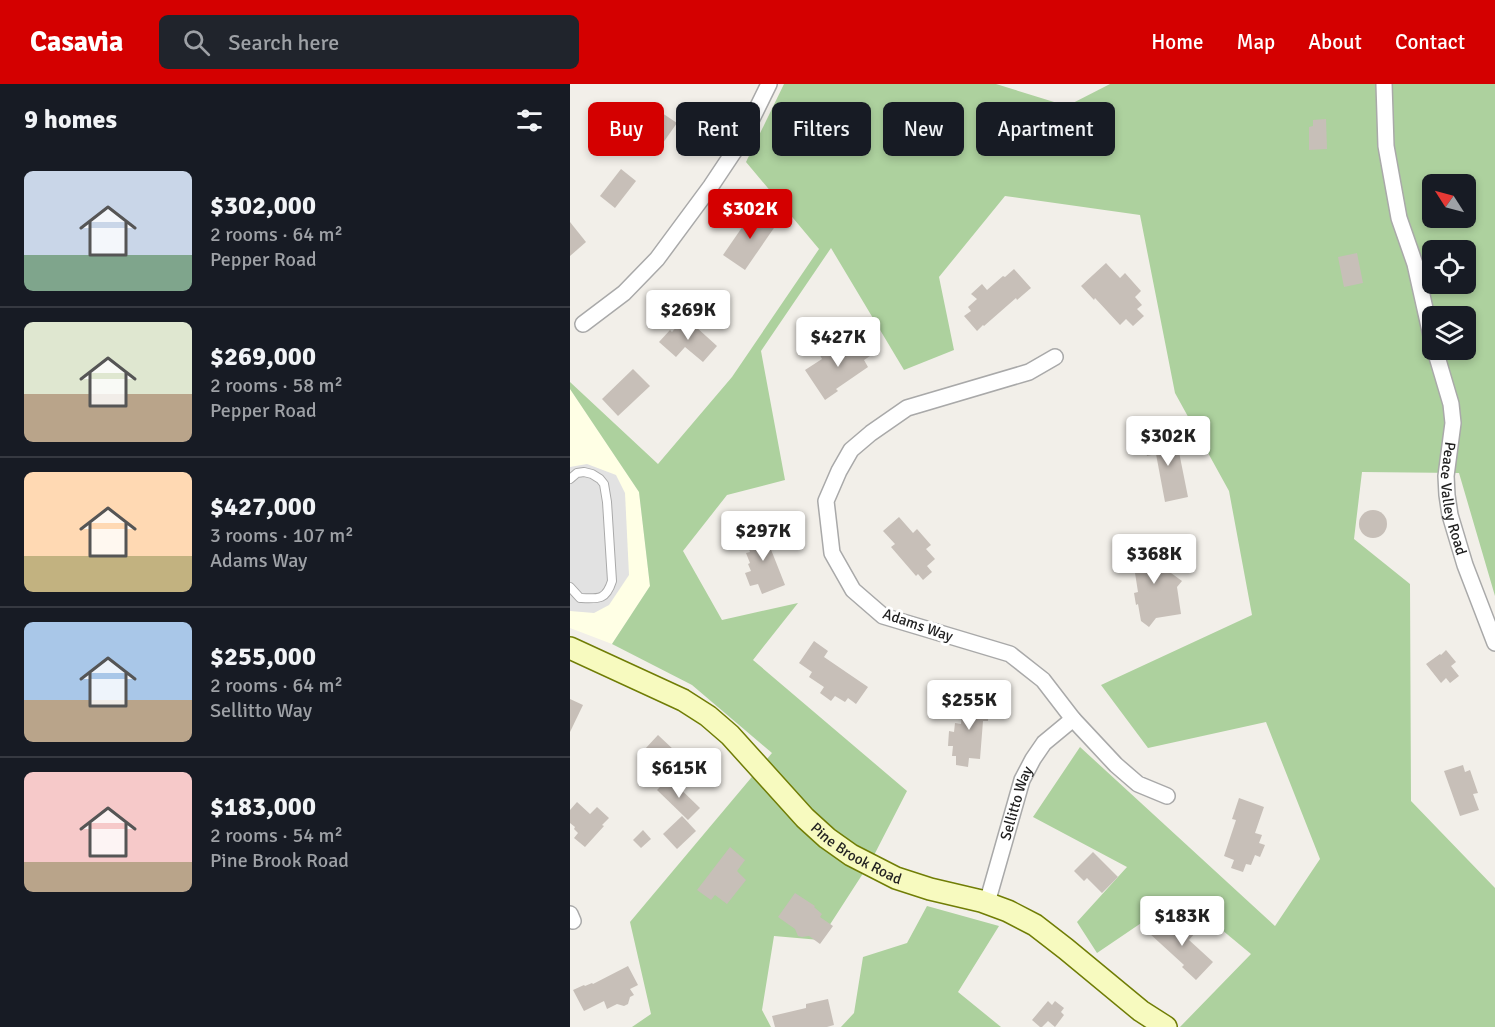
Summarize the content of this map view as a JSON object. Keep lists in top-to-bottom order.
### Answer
{
  "streets": {
    "street": [
      "Peace Valley Road",
      "Adams Way",
      "Sellitto Way",
      "Pine Brook Road"
    ]
  },
  "crossings": [
    ["Adams Way", "Sellitto Way"],
    ["Sellitto Way", "Pine Brook Road"]
  ],
  "north": "top left",
  "page": {
    "header": "Casavia",
    "search": "Search here",
    "nav": [
      "Home",
      "Map",
      "About",
      "Contact"
    ],
    "heading": "9 homes",
    "chip": [
      "Buy",
      "Rent",
      "Filters",
      "New",
      "Apartment"
    ],
    "list": [
      {
        "name": "$302,000",
        "note": "2 rooms · 64 m² · Pepper Road"
      },
      {
        "name": "$269,000",
        "note": "2 rooms · 58 m² · Pepper Road"
      },
      {
        "name": "$427,000",
        "note": "3 rooms · 107 m² · Adams Way"
      },
      {
        "name": "$255,000",
        "note": "2 rooms · 64 m² · Sellitto Way"
      },
      {
        "name": "$183,000",
        "note": "2 rooms · 54 m² · Pine Brook Road"
      }
    ],
    "price": [
      "$302K",
      "$269K",
      "$427K",
      "$302K",
      "$297K",
      "$368K",
      "$255K",
      "$615K",
      "$183K"
    ]
  }
}
